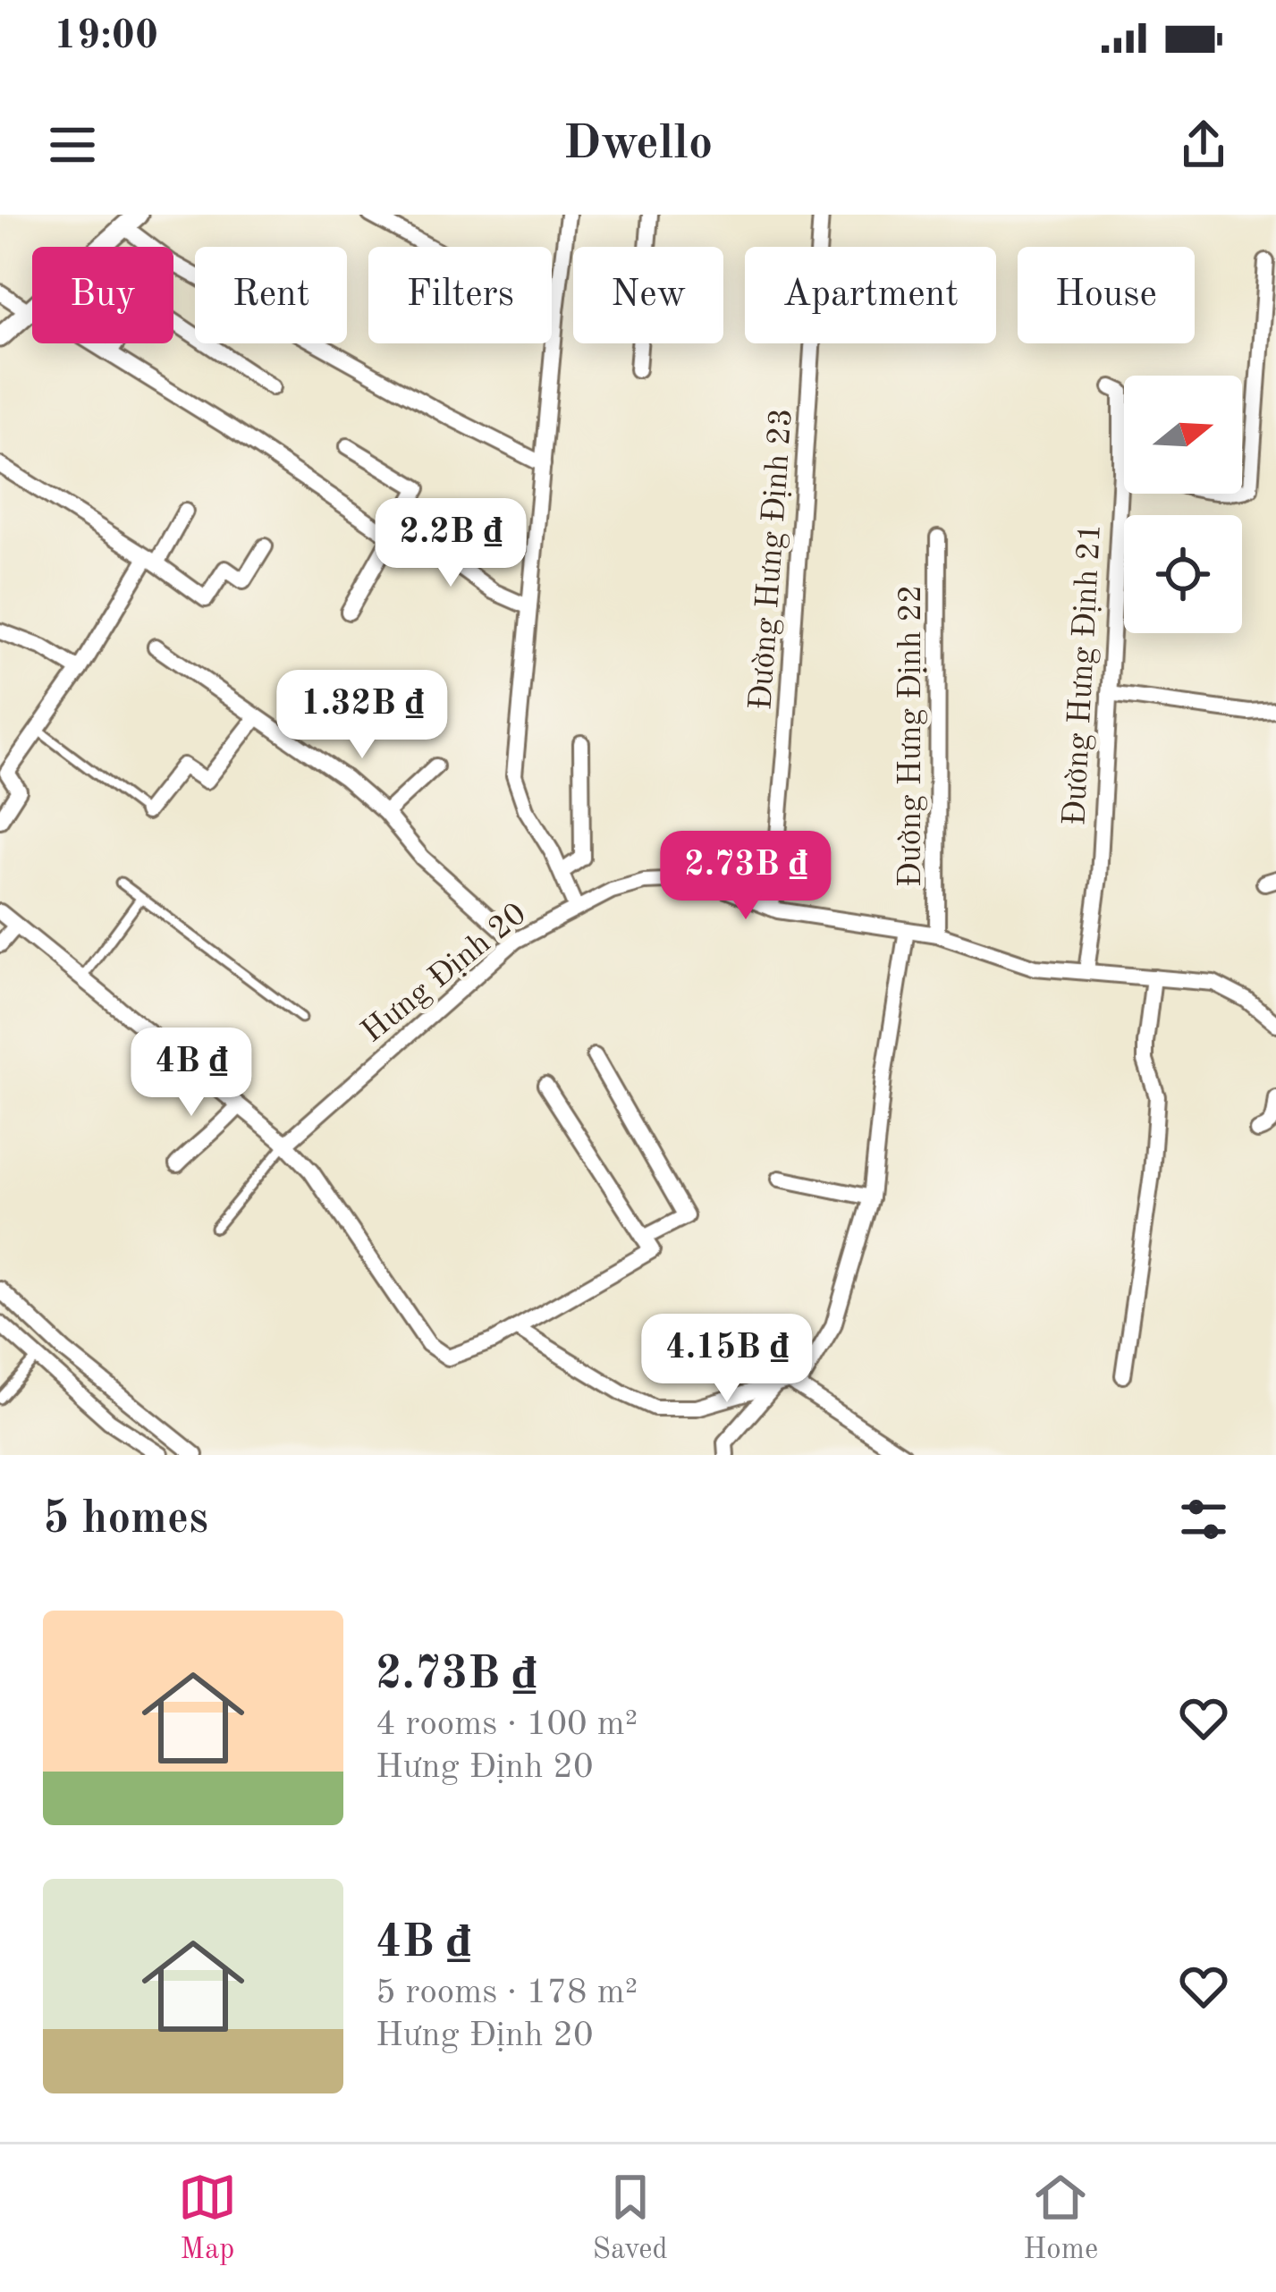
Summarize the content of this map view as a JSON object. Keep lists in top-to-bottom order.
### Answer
{
  "streets": {
    "street": [
      "Đường Hưng Định 23",
      "Đường Hưng Định 21",
      "Đường Hưng Định 22",
      "Hưng Định 20"
    ]
  },
  "crossings": [
    ["Đường Hưng Định 23", "Hưng Định 20"],
    ["Đường Hưng Định 21", "Hưng Định 20"],
    ["Đường Hưng Định 22", "Hưng Định 20"]
  ],
  "north": "right",
  "page": {
    "status": "19:00",
    "header": "Dwello",
    "chip": [
      "Buy",
      "Rent",
      "Filters",
      "New",
      "Apartment",
      "House"
    ],
    "price": [
      "2.2B ₫",
      "1.32B ₫",
      "2.73B ₫",
      "4B ₫",
      "4.15B ₫"
    ],
    "heading": "5 homes",
    "list": [
      {
        "name": "2.73B ₫",
        "note": "4 rooms · 100 m² · Hưng Định 20"
      },
      {
        "name": "4B ₫",
        "note": "5 rooms · 178 m² · Hưng Định 20"
      }
    ],
    "tabs": ["Map", "Saved", "Home"]
  }
}
